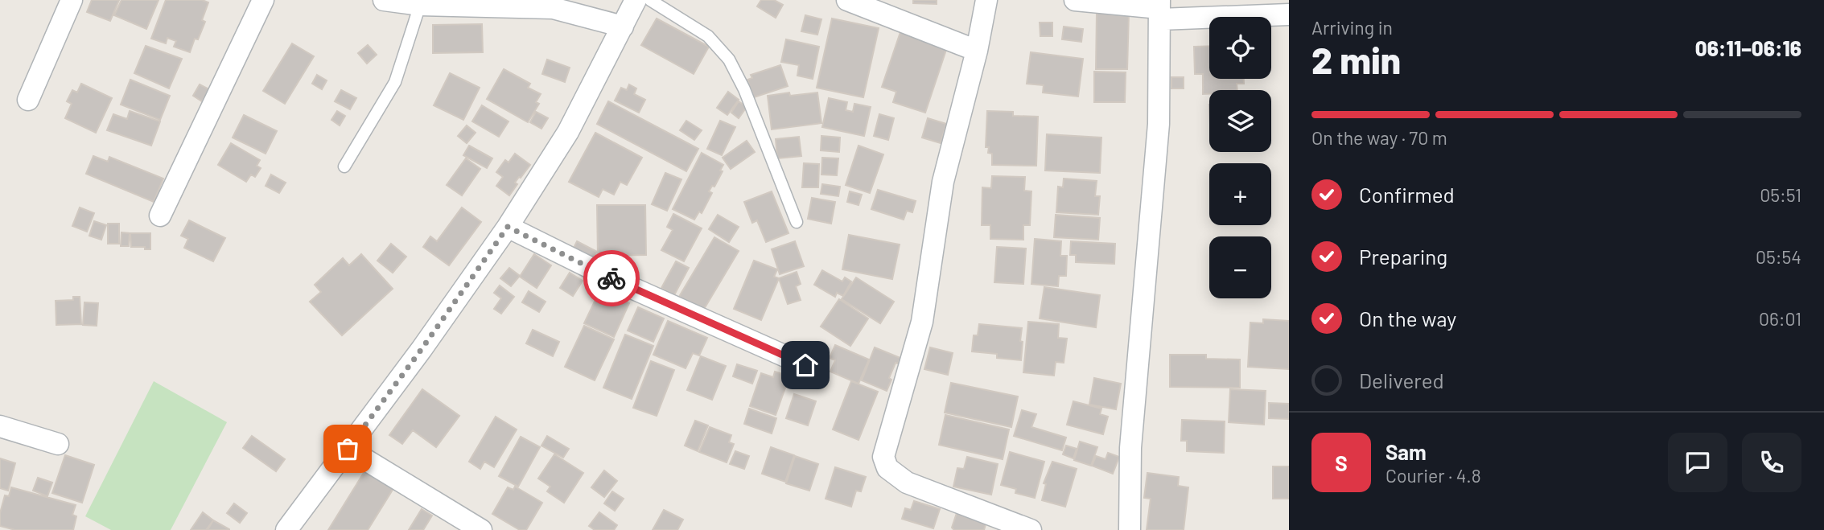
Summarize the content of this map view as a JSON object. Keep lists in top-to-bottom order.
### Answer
{
  "page": {
    "heading": ["2 min", "Arriving in", "06:11–06:16"],
    "panel": ["Sam", "Courier · 4.8"],
    "map_buttons": ["+", "−"],
    "bar": "On the way · 70 m",
    "list": [
      ["Confirmed", "05:51"],
      ["Preparing", "05:54"],
      ["On the way", "06:01"],
      "Delivered"
    ],
    "round": "S"
  }
}
